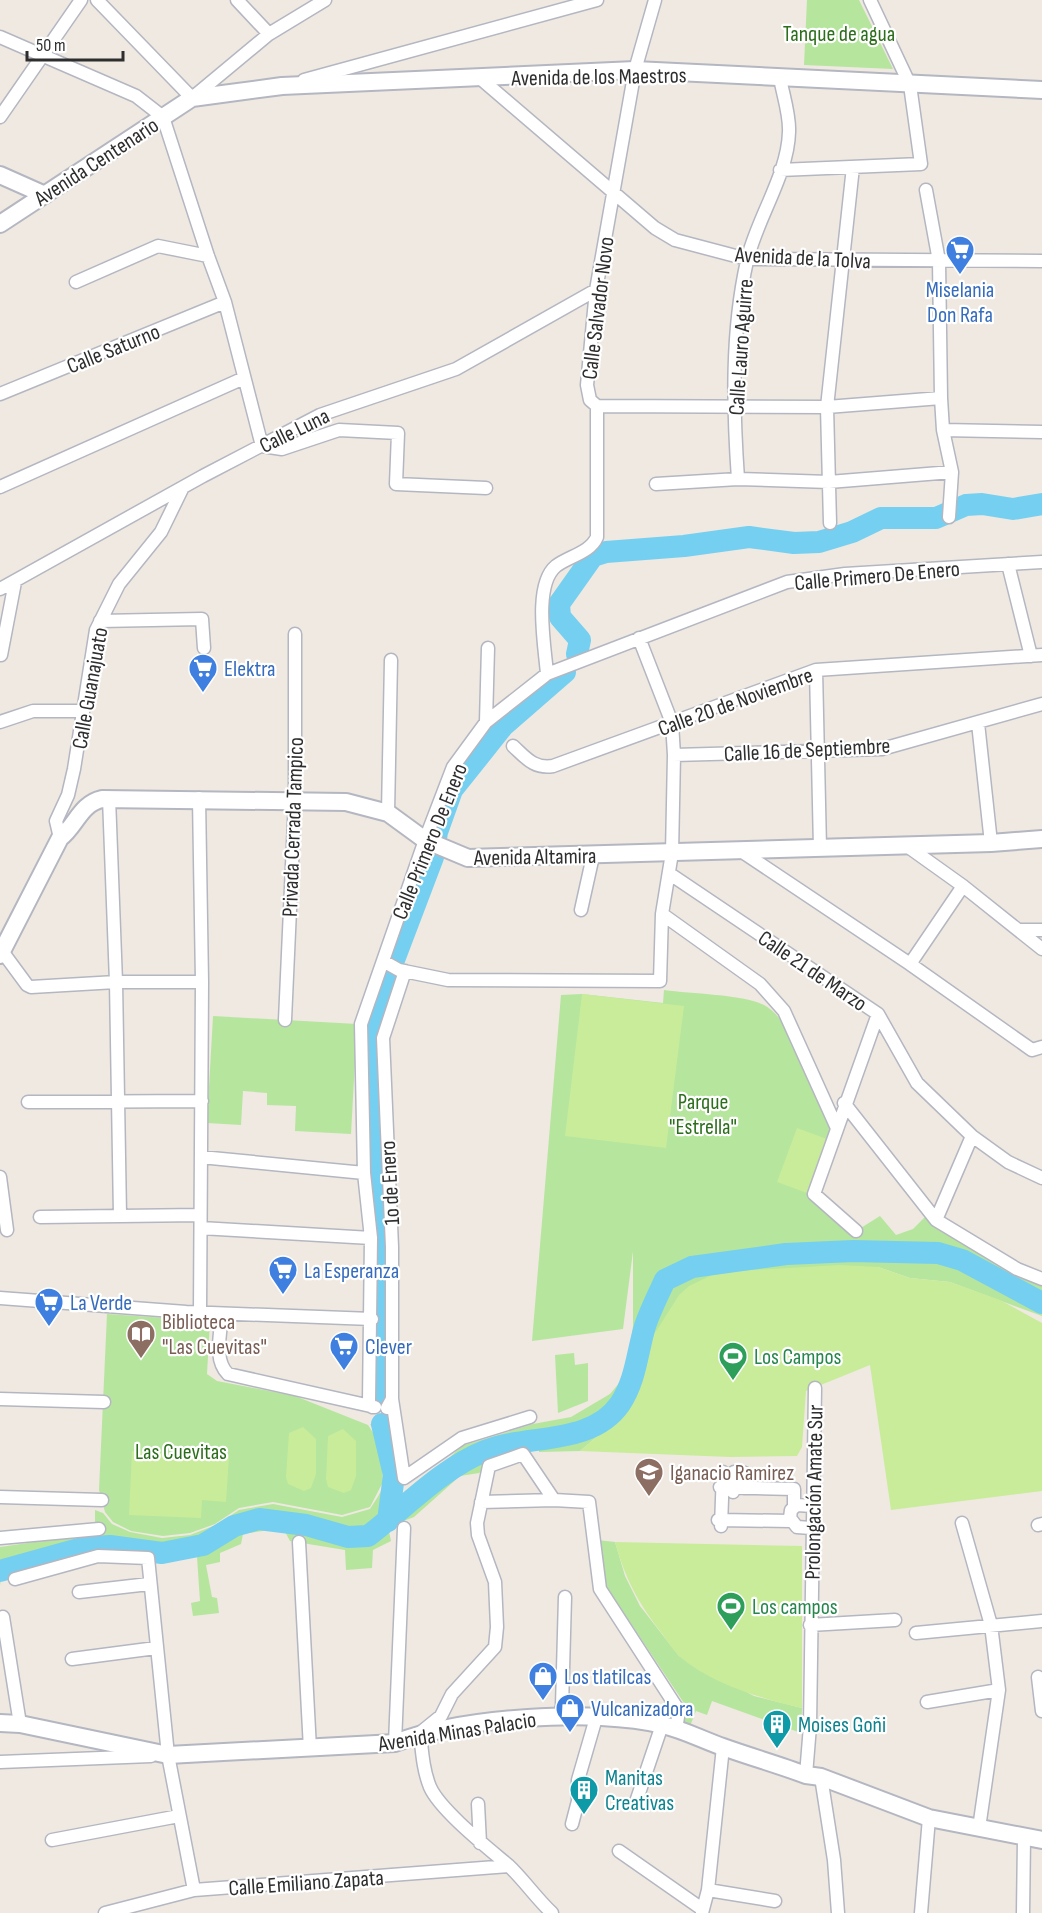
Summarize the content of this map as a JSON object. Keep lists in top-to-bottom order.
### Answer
{
  "streets": {
    "main road": [
      "Avenida de los Maestros",
      "Avenida Centenario",
      "Avenida Altamira",
      "Avenida Minas Palacio"
    ],
    "street": [
      "Avenida de la Tolva",
      "Calle Salvador Novo",
      "Calle Lauro Aguirre",
      "Calle Saturno",
      "Calle Luna",
      "Calle Primero De Enero",
      "Calle Guanajuato",
      "Calle 20 de Noviembre",
      "Calle 16 de Septiembre",
      "Privada Cerrada Tampico",
      "Calle 21 de Marzo",
      "1o de Enero",
      "Prolongación Amate Sur",
      "Calle Emiliano Zapata"
    ]
  },
  "crossings": [
    ["Avenida de los Maestros", "Avenida Centenario"],
    ["Avenida de los Maestros", "Avenida de la Tolva"],
    ["Avenida de los Maestros", "Calle Salvador Novo"],
    ["Avenida de los Maestros", "Calle Lauro Aguirre"],
    ["Avenida de la Tolva", "Calle Salvador Novo"],
    ["Avenida de la Tolva", "Calle Lauro Aguirre"],
    ["Calle Salvador Novo", "Calle Luna"],
    ["Calle Salvador Novo", "Calle Primero De Enero"],
    ["Calle Luna", "Calle Guanajuato"],
    ["Calle Primero De Enero", "Avenida Altamira"],
    ["Calle Guanajuato", "Avenida Altamira"],
    ["Privada Cerrada Tampico", "Avenida Altamira"],
    ["Prolongación Amate Sur", "Avenida Minas Palacio"]
  ],
  "parks": ["Tanque de agua", "Parque \"Estrella\"", "Las Cuevitas"],
  "places": {
    "supermarket": [
      "Miselania Don Rafa",
      "Elektra",
      "La Esperanza",
      "La Verde",
      "Clever"
    ],
    "library": ["Biblioteca \"Las Cuevitas\""],
    "sports": ["Los Campos", "Los campos"],
    "school or university": ["Iganacio Ramirez"],
    "shop": ["Los tlatilcas", "Vulcanizadora"],
    "building": ["Moises Goñi", "Manitas Creativas"]
  },
  "scale_bar": "50 m"
}
